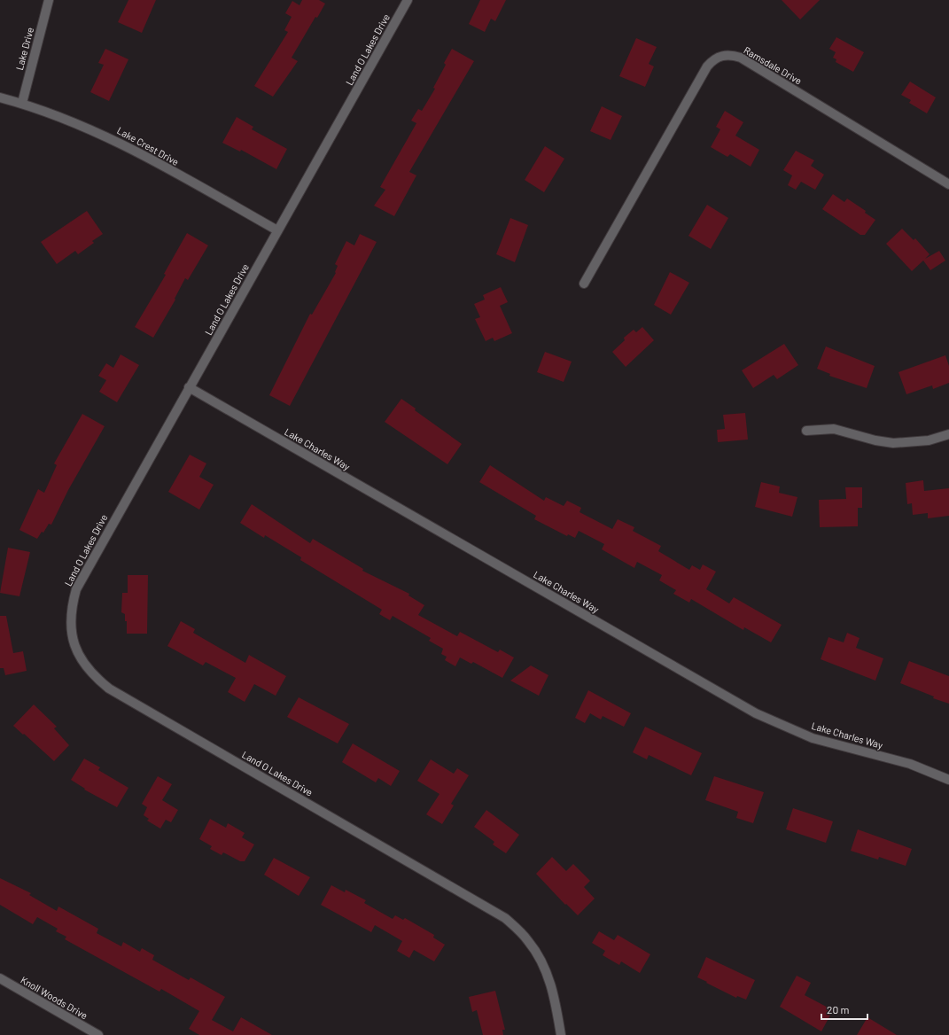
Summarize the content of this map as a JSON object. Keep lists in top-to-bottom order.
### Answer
{
  "streets": {
    "street": [
      "Lake Drive",
      "Land O Lakes Drive",
      "Ramsdale Drive",
      "Lake Crest Drive",
      "Lake Charles Way",
      "Knoll Woods Drive"
    ]
  },
  "crossings": [
    ["Lake Drive", "Lake Crest Drive"],
    ["Land O Lakes Drive", "Lake Crest Drive"],
    ["Land O Lakes Drive", "Lake Charles Way"]
  ],
  "scale_bar": "20 m"
}
